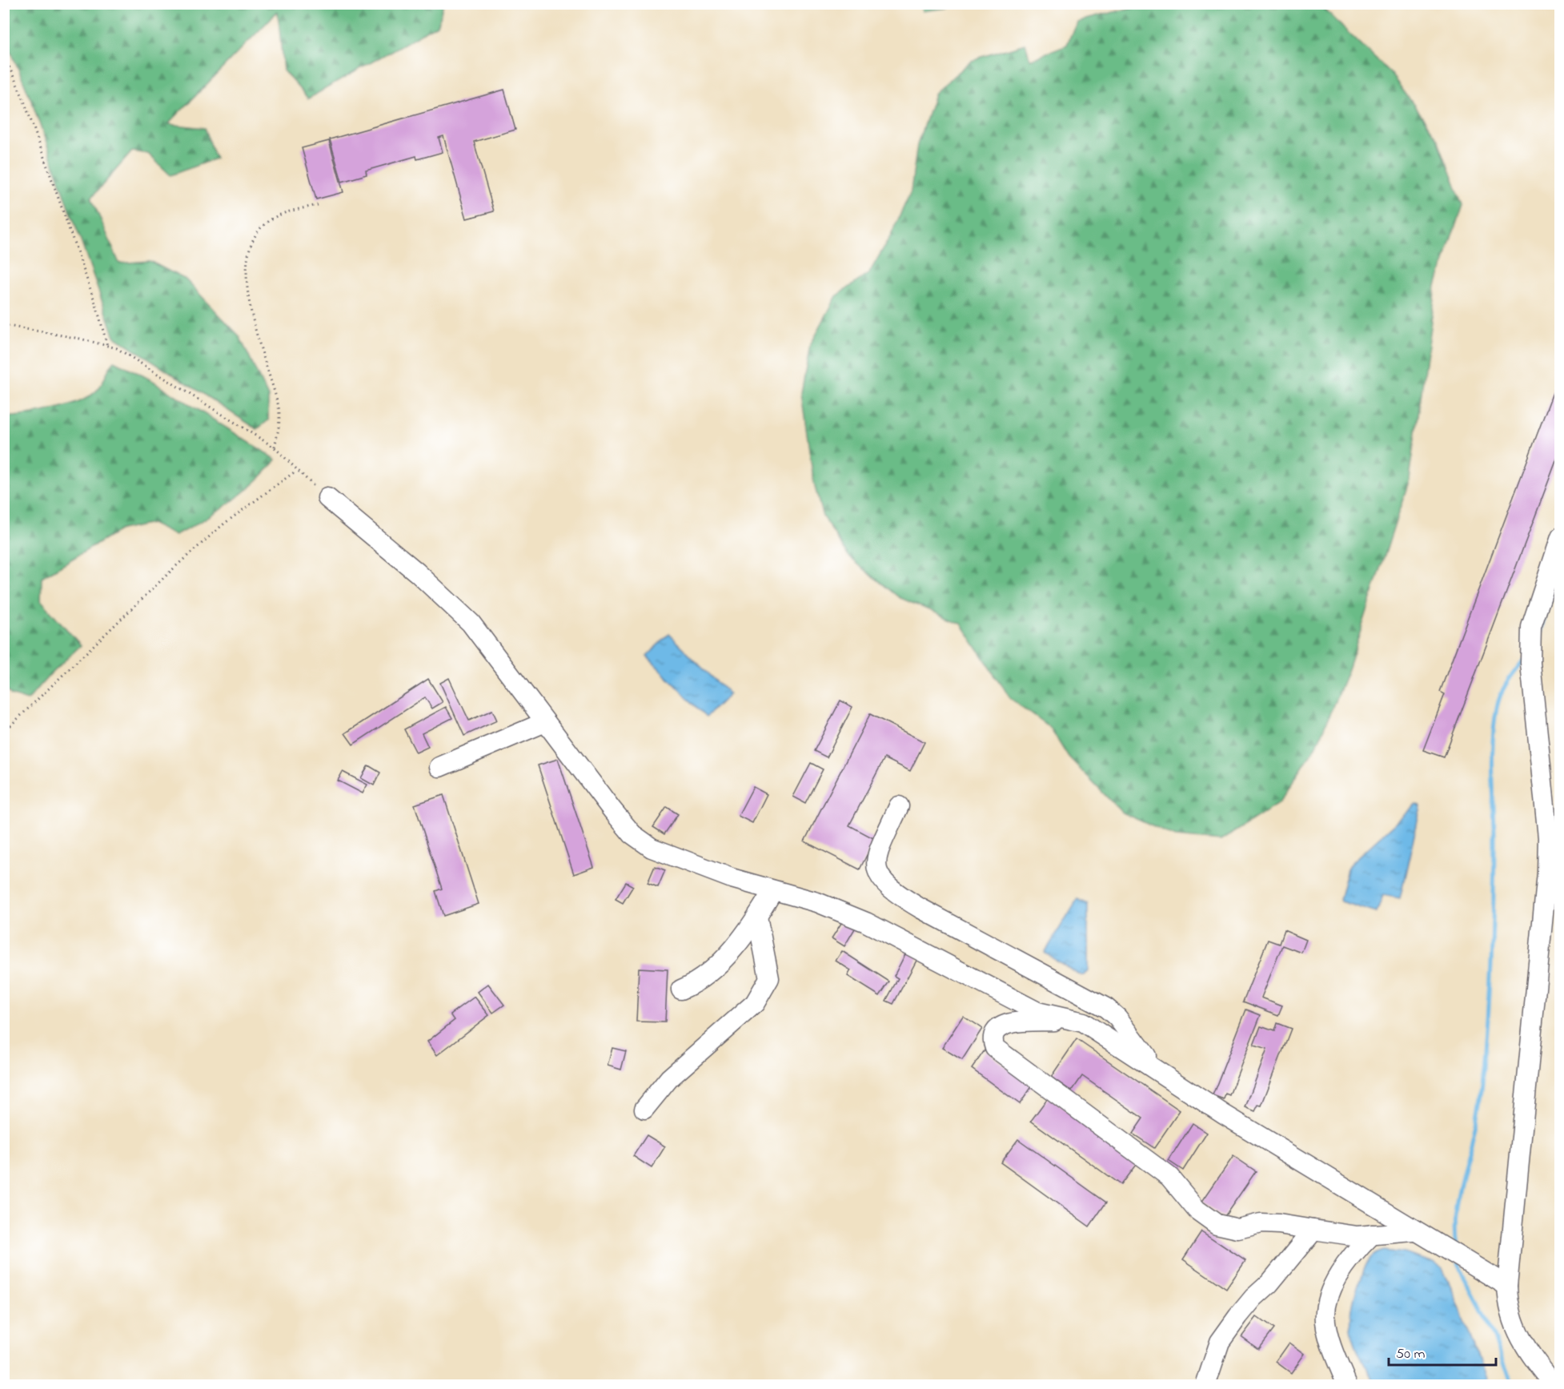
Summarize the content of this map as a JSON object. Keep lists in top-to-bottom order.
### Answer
{
  "scale_bar": "50 m"
}
